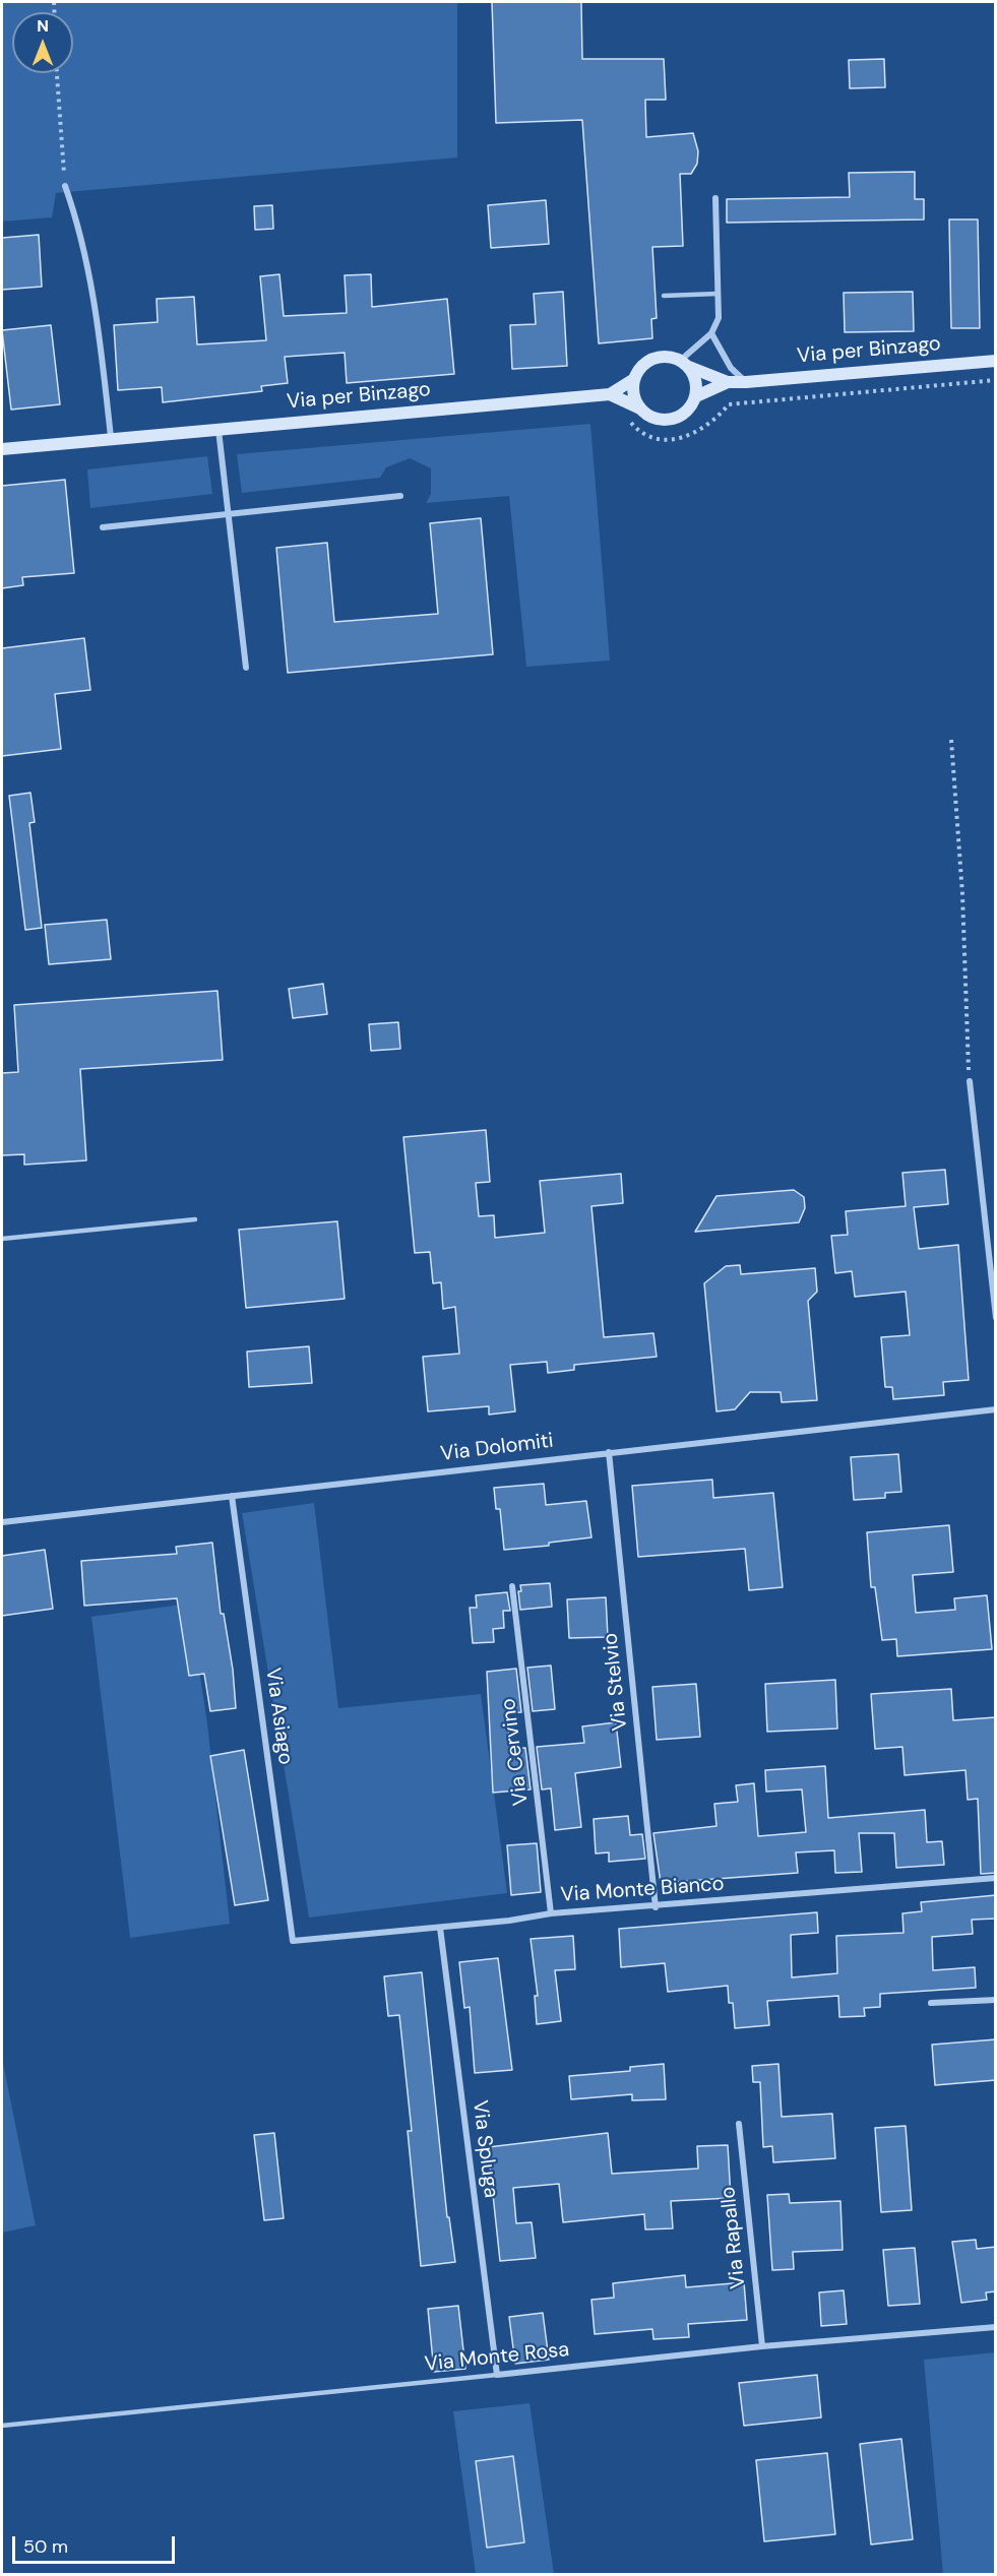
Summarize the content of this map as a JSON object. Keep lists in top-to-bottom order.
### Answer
{
  "streets": {
    "main road": ["Via per Binzago"],
    "street": [
      "Via Dolomiti",
      "Via Stelvio",
      "Via Asiago",
      "Via Cervino",
      "Via Monte Bianco",
      "Via Spluga",
      "Via Rapallo",
      "Via Monte Rosa"
    ]
  },
  "crossings": [
    ["Via Dolomiti", "Via Stelvio"],
    ["Via Dolomiti", "Via Asiago"],
    ["Via Stelvio", "Via Monte Bianco"],
    ["Via Asiago", "Via Monte Bianco"],
    ["Via Cervino", "Via Monte Bianco"],
    ["Via Monte Bianco", "Via Spluga"],
    ["Via Spluga", "Via Monte Rosa"],
    ["Via Rapallo", "Via Monte Rosa"]
  ],
  "scale_bar": "50 m",
  "north": "top"
}
